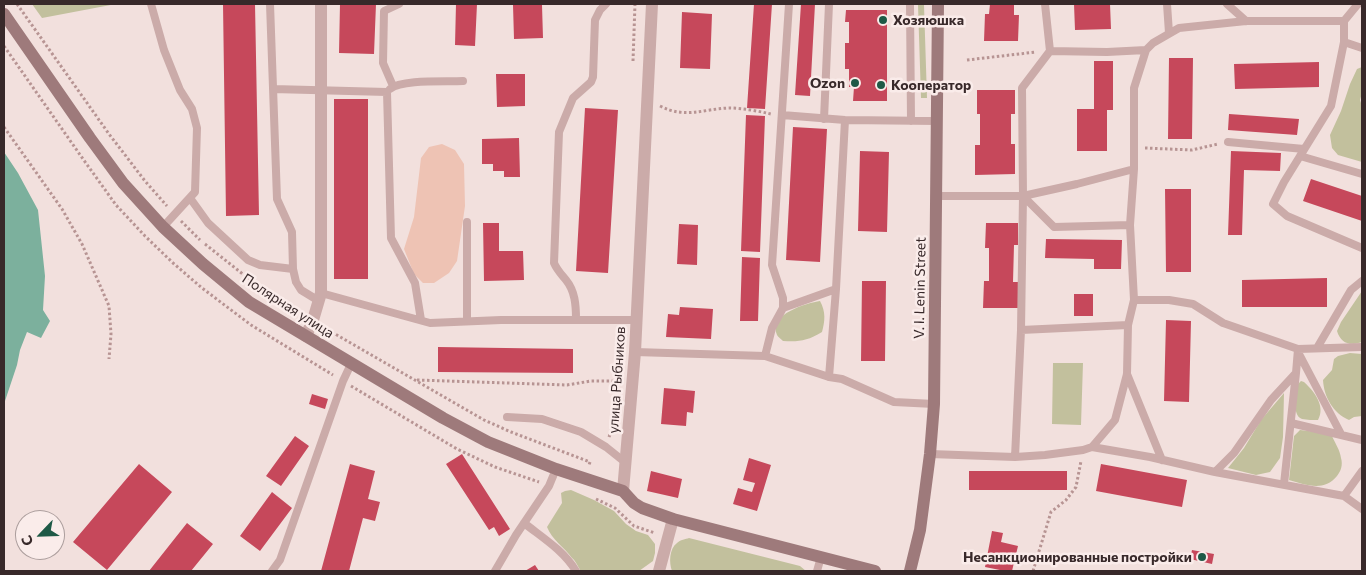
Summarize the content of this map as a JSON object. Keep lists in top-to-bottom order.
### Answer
{
  "streets": {
    "main road": ["V. I. Lenin Street", "Полярная улица"],
    "street": ["улица Рыбников"]
  },
  "crossings": [
    ["Полярная улица", "улица Рыбников"]
  ],
  "places": [
    "Хозяюшка",
    "Ozon",
    "Кооператор",
    "Несанкционированные постройки"
  ],
  "north": "bottom left"
}
